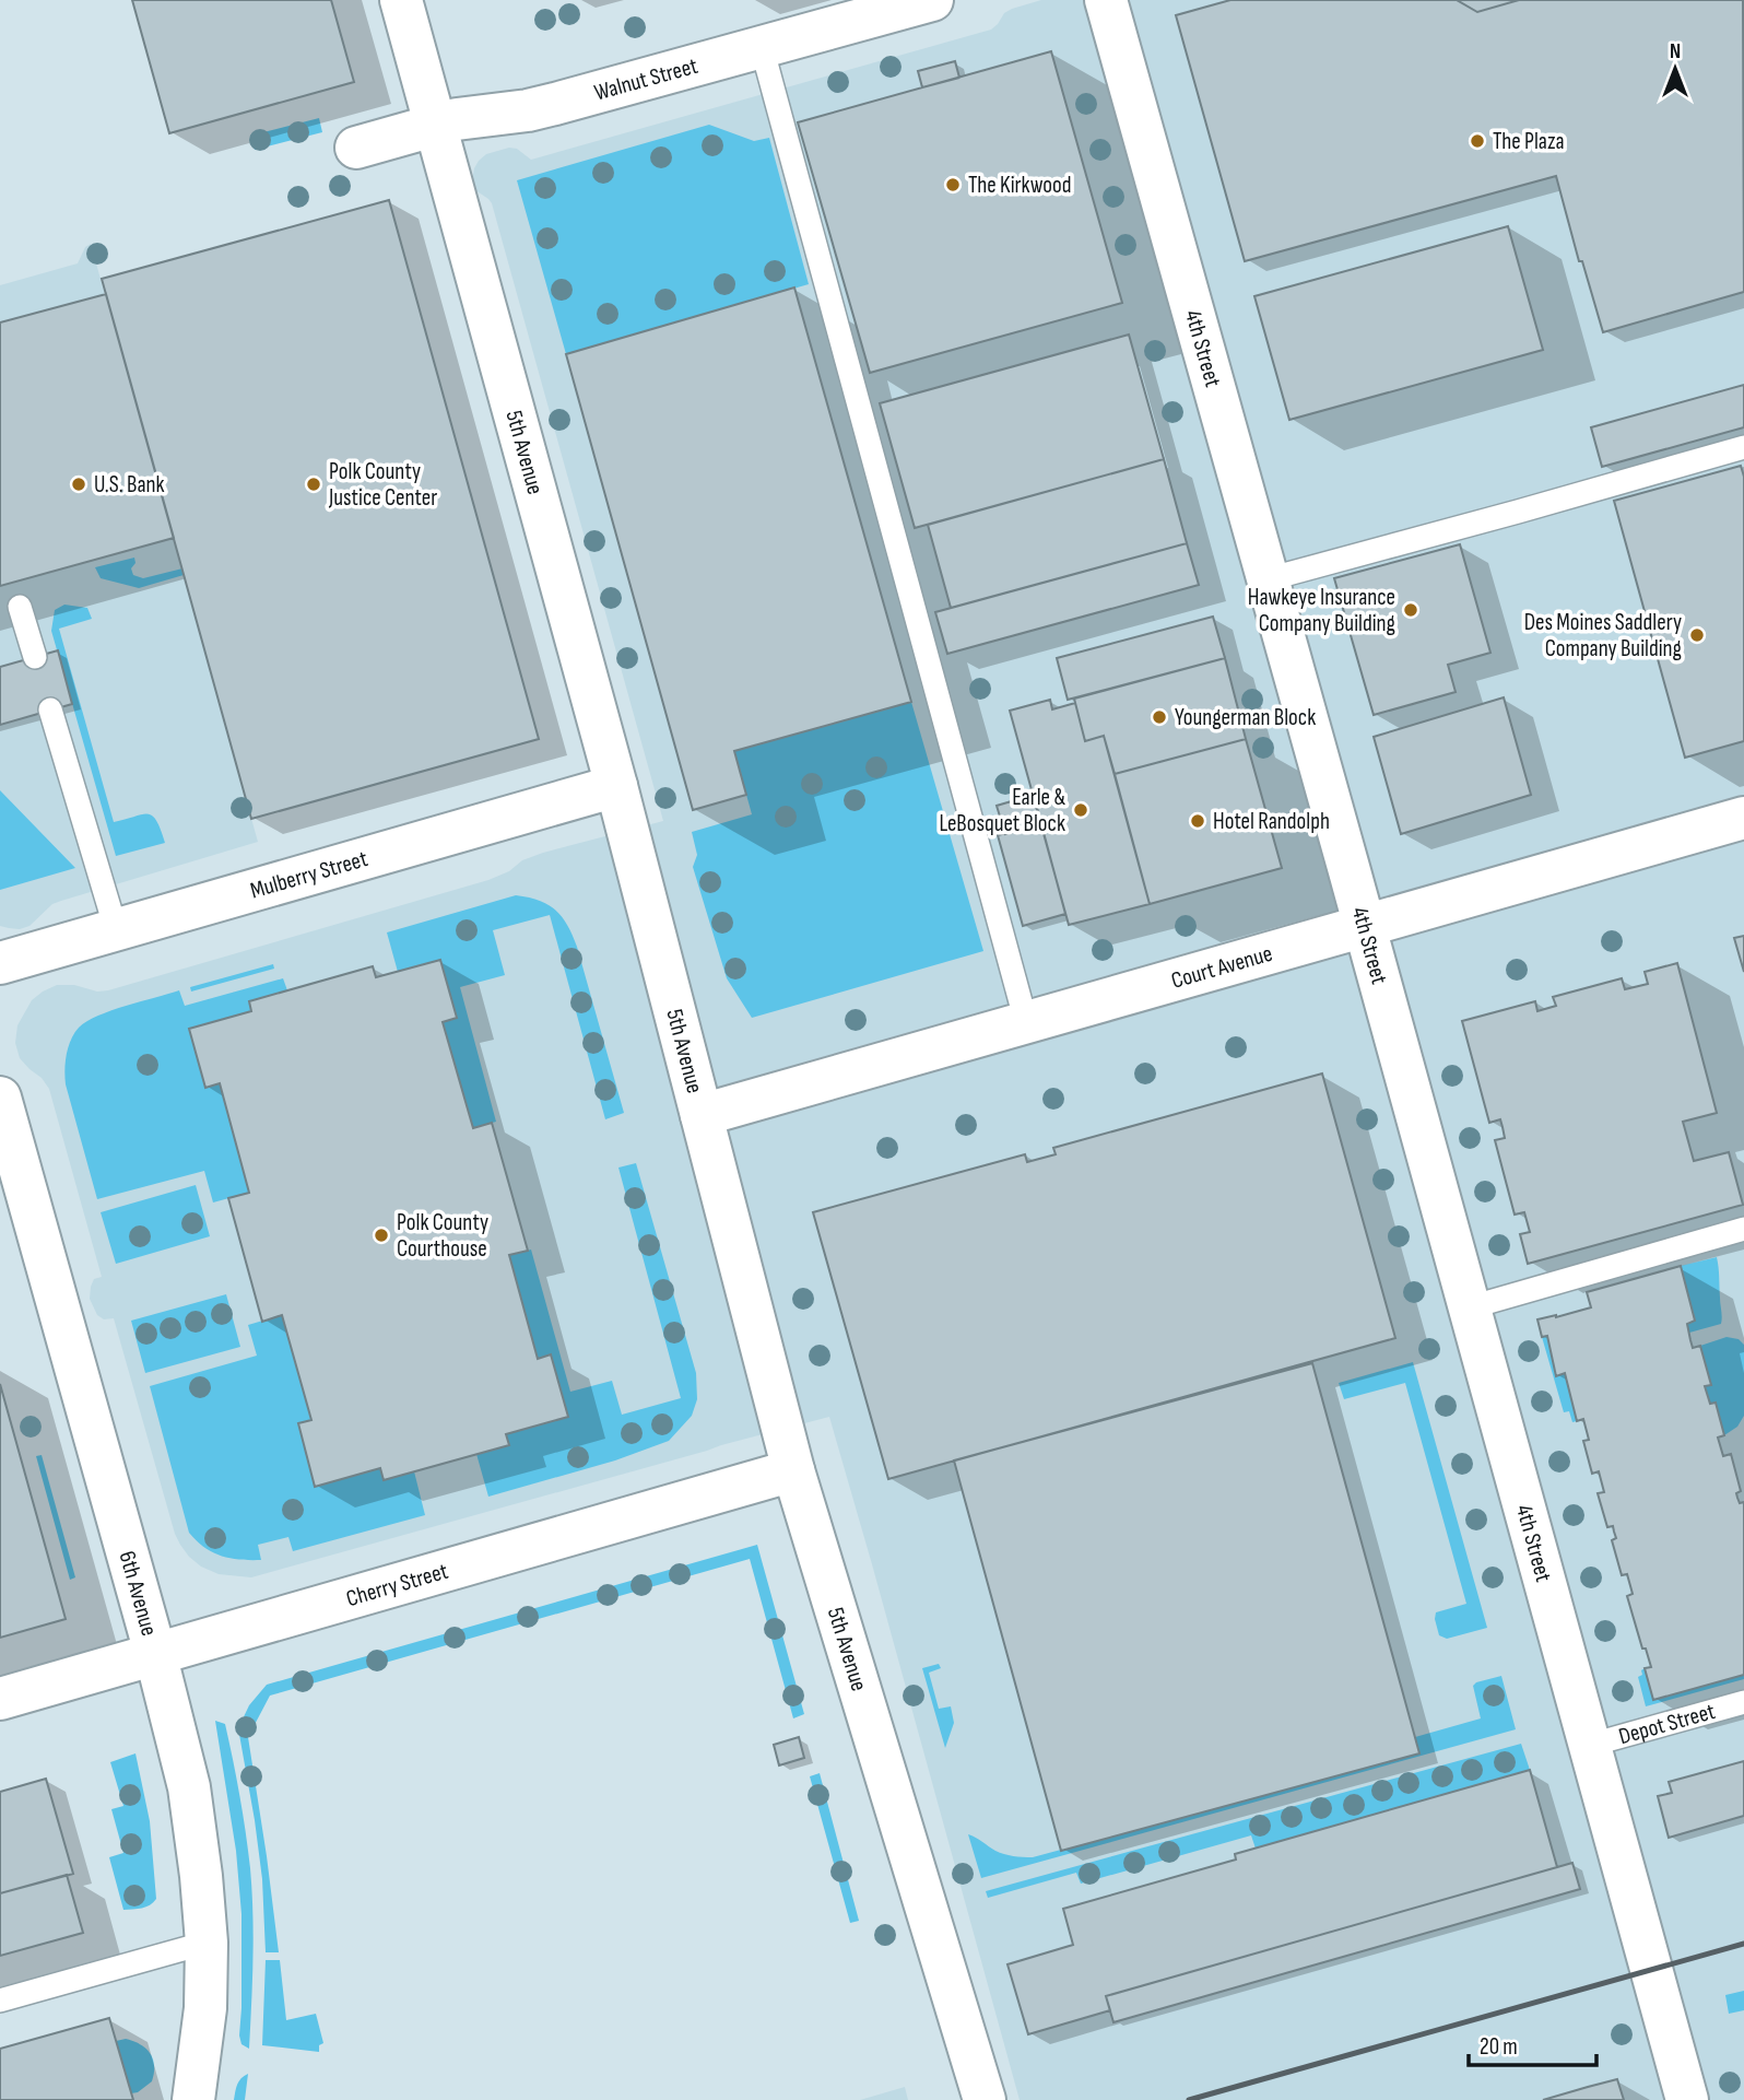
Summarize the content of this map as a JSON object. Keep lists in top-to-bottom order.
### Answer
{
  "streets": {
    "street": [
      "Walnut Street",
      "4th Street",
      "5th Avenue",
      "Mulberry Street",
      "Court Avenue",
      "Cherry Street",
      "6th Avenue"
    ],
    "lane": ["Depot Street"]
  },
  "crossings": [
    ["Walnut Street", "5th Avenue"],
    ["4th Street", "Court Avenue"],
    ["4th Street", "Depot Street"],
    ["5th Avenue", "Mulberry Street"],
    ["5th Avenue", "Court Avenue"],
    ["5th Avenue", "Cherry Street"],
    ["Cherry Street", "6th Avenue"]
  ],
  "places": [
    "The Plaza",
    "The Kirkwood",
    "U.S. Bank",
    "Polk County Justice Center",
    "Hawkeye Insurance Company Building",
    "Des Moines Saddlery Company Building",
    "Youngerman Block",
    "Earle & LeBosquet Block",
    "Hotel Randolph",
    "Polk County Courthouse"
  ],
  "scale_bar": "20 m",
  "north": "top"
}
